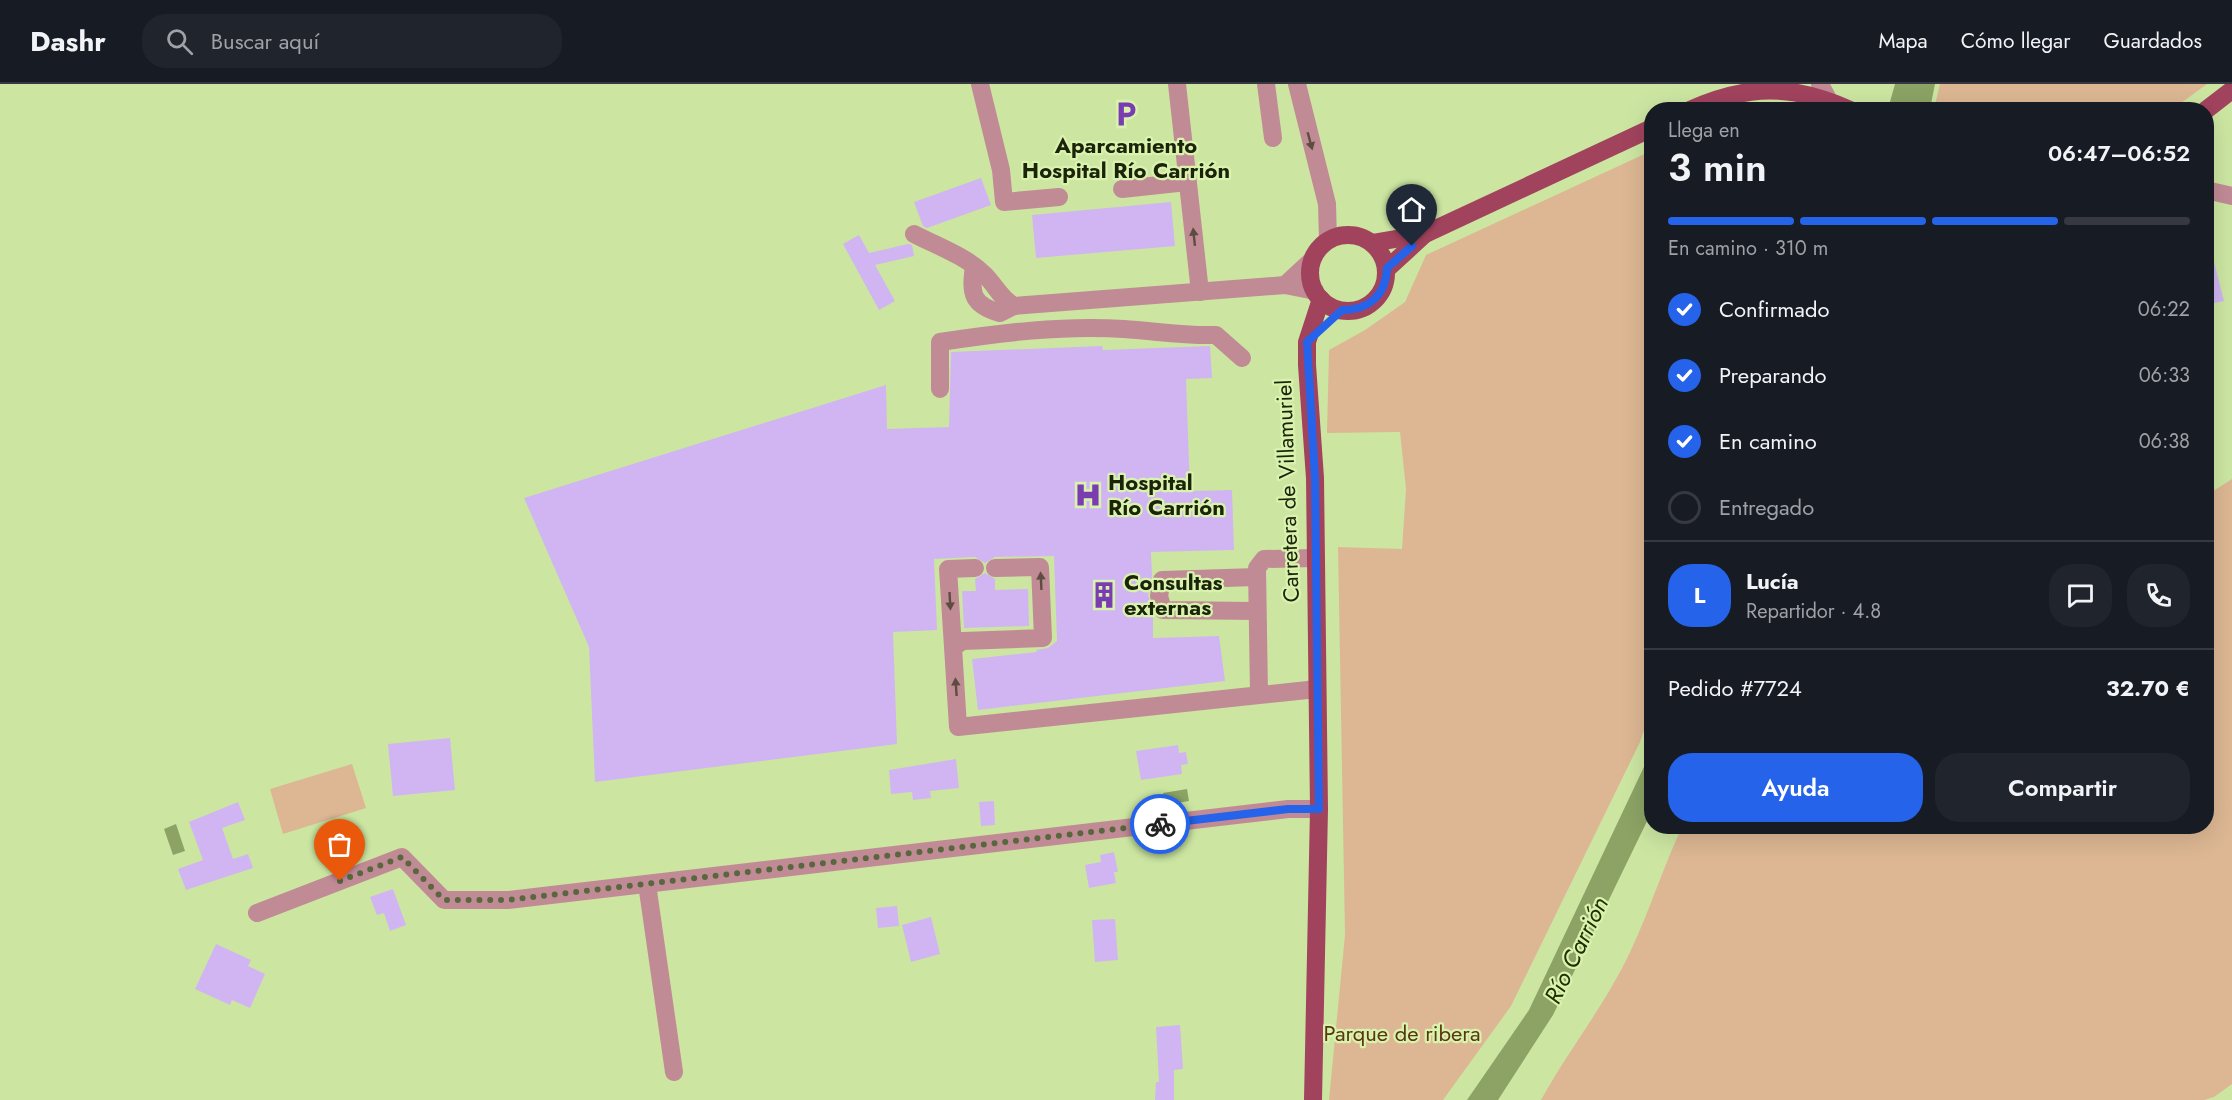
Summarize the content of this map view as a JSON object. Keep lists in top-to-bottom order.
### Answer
{
  "streets": {
    "main road": ["Carretera de Villamuriel"]
  },
  "water": ["Río Carrión"],
  "parks": ["Parque de ribera"],
  "places": {
    "parking": ["Aparcamiento Hospital Río Carrión"],
    "hospital": ["Hospital Río Carrión"],
    "building": ["Consultas externas"]
  },
  "page": {
    "header": "Dashr",
    "search": "Buscar aquí",
    "nav": ["Mapa", "Cómo llegar", "Guardados"],
    "heading": ["3 min", "Llega en", "06:47–06:52"],
    "panel": [
      "Lucía",
      "Repartidor · 4.8",
      "Pedido #7724",
      "32.70 €"
    ],
    "bar": "En camino · 310 m",
    "list": [
      ["Confirmado", "06:22"],
      ["Preparando", "06:33"],
      ["En camino", "06:38"],
      "Entregado"
    ],
    "round": "L",
    "buttons": ["Ayuda", "Compartir"]
  }
}
